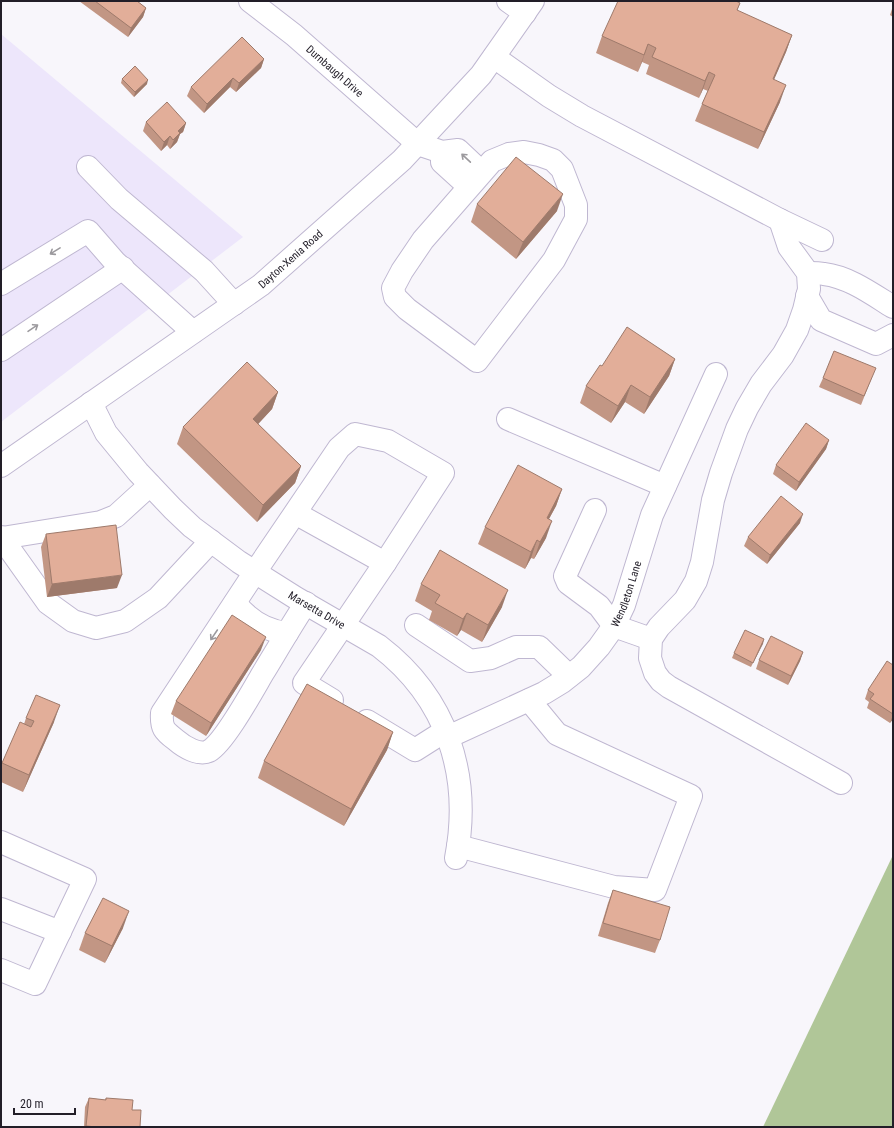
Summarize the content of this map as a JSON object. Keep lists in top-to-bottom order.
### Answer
{
  "streets": {
    "street": [
      "Durnbaugh Drive",
      "Dayton-Xenia Road",
      "Wendleton Lane",
      "Marsetta Drive"
    ]
  },
  "crossings": [
    ["Durnbaugh Drive", "Dayton-Xenia Road"],
    ["Dayton-Xenia Road", "Marsetta Drive"],
    ["Wendleton Lane", "Marsetta Drive"]
  ],
  "scale_bar": "20 m"
}
